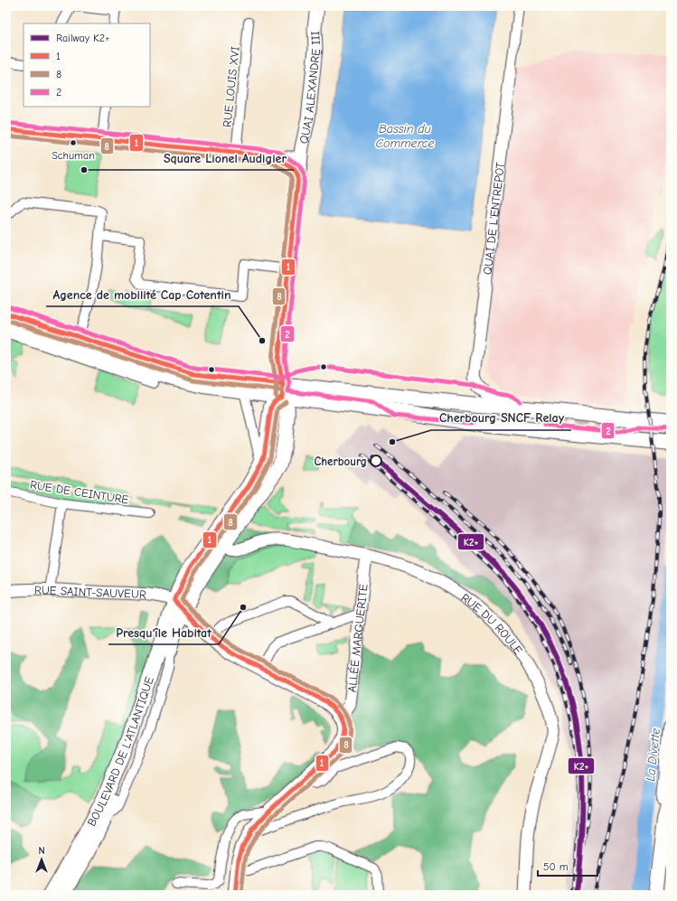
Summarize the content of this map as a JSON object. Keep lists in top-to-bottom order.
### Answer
{
  "streets": {
    "main road": ["QUAI ALEXANDRE III", "BOULEVARD DE L'ATLANTIQUE"],
    "street": [
      "RUE LOUIS XVI",
      "QUAI DE L'ENTREPOT",
      "RUE DE CEINTURE",
      "RUE SAINT-SAUVEUR",
      "RUE DU ROULE",
      "ALLÉE MARGUERITE"
    ]
  },
  "crossings": [
    ["RUE SAINT-SAUVEUR", "BOULEVARD DE L'ATLANTIQUE"],
    ["RUE DU ROULE", "ALLÉE MARGUERITE"]
  ],
  "water": ["Bassin du Commerce", "La Divette"],
  "places": [
    "Schuman",
    "Square Lionel Audigier",
    "Agence de mobilité Cap Cotentin",
    "Cherbourg SNCF Relay",
    "Cherbourg",
    "Presqu'île Habitat"
  ],
  "lines": [
    "transit line 2",
    "transit line 1",
    "transit line 8",
    "rail line K2+"
  ],
  "legend": [
    "Railway K2+",
    "1",
    "8",
    "2"
  ],
  "scale_bar": "50 m",
  "north": "top"
}
